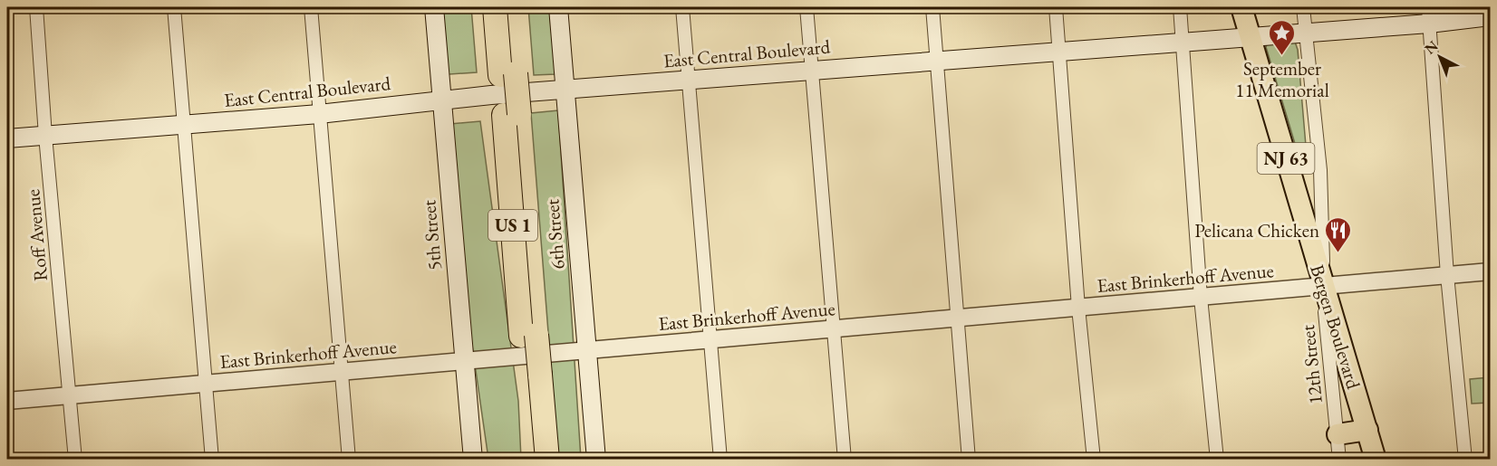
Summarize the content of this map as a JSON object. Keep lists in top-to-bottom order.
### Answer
{
  "streets": {
    "highway": ["US 1"],
    "main road": [
      "East Central Boulevard",
      "NJ 63",
      "6th Street",
      "5th Street",
      "Bergen Boulevard"
    ],
    "street": ["Roff Avenue", "East Brinkerhoff Avenue", "12th Street"]
  },
  "crossings": [
    ["East Central Boulevard", "6th Street"],
    ["East Central Boulevard", "Roff Avenue"],
    ["East Central Boulevard", "5th Street"],
    ["East Central Boulevard", "Bergen Boulevard"],
    ["East Central Boulevard", "12th Street"],
    ["6th Street", "East Brinkerhoff Avenue"],
    ["Roff Avenue", "East Brinkerhoff Avenue"],
    ["5th Street", "East Brinkerhoff Avenue"],
    ["East Brinkerhoff Avenue", "Bergen Boulevard"],
    ["East Brinkerhoff Avenue", "12th Street"],
    ["Bergen Boulevard", "12th Street"]
  ],
  "places": {
    "place": ["September 11 Memorial"],
    "restaurant": ["Pelicana Chicken"]
  },
  "north": "top left"
}
